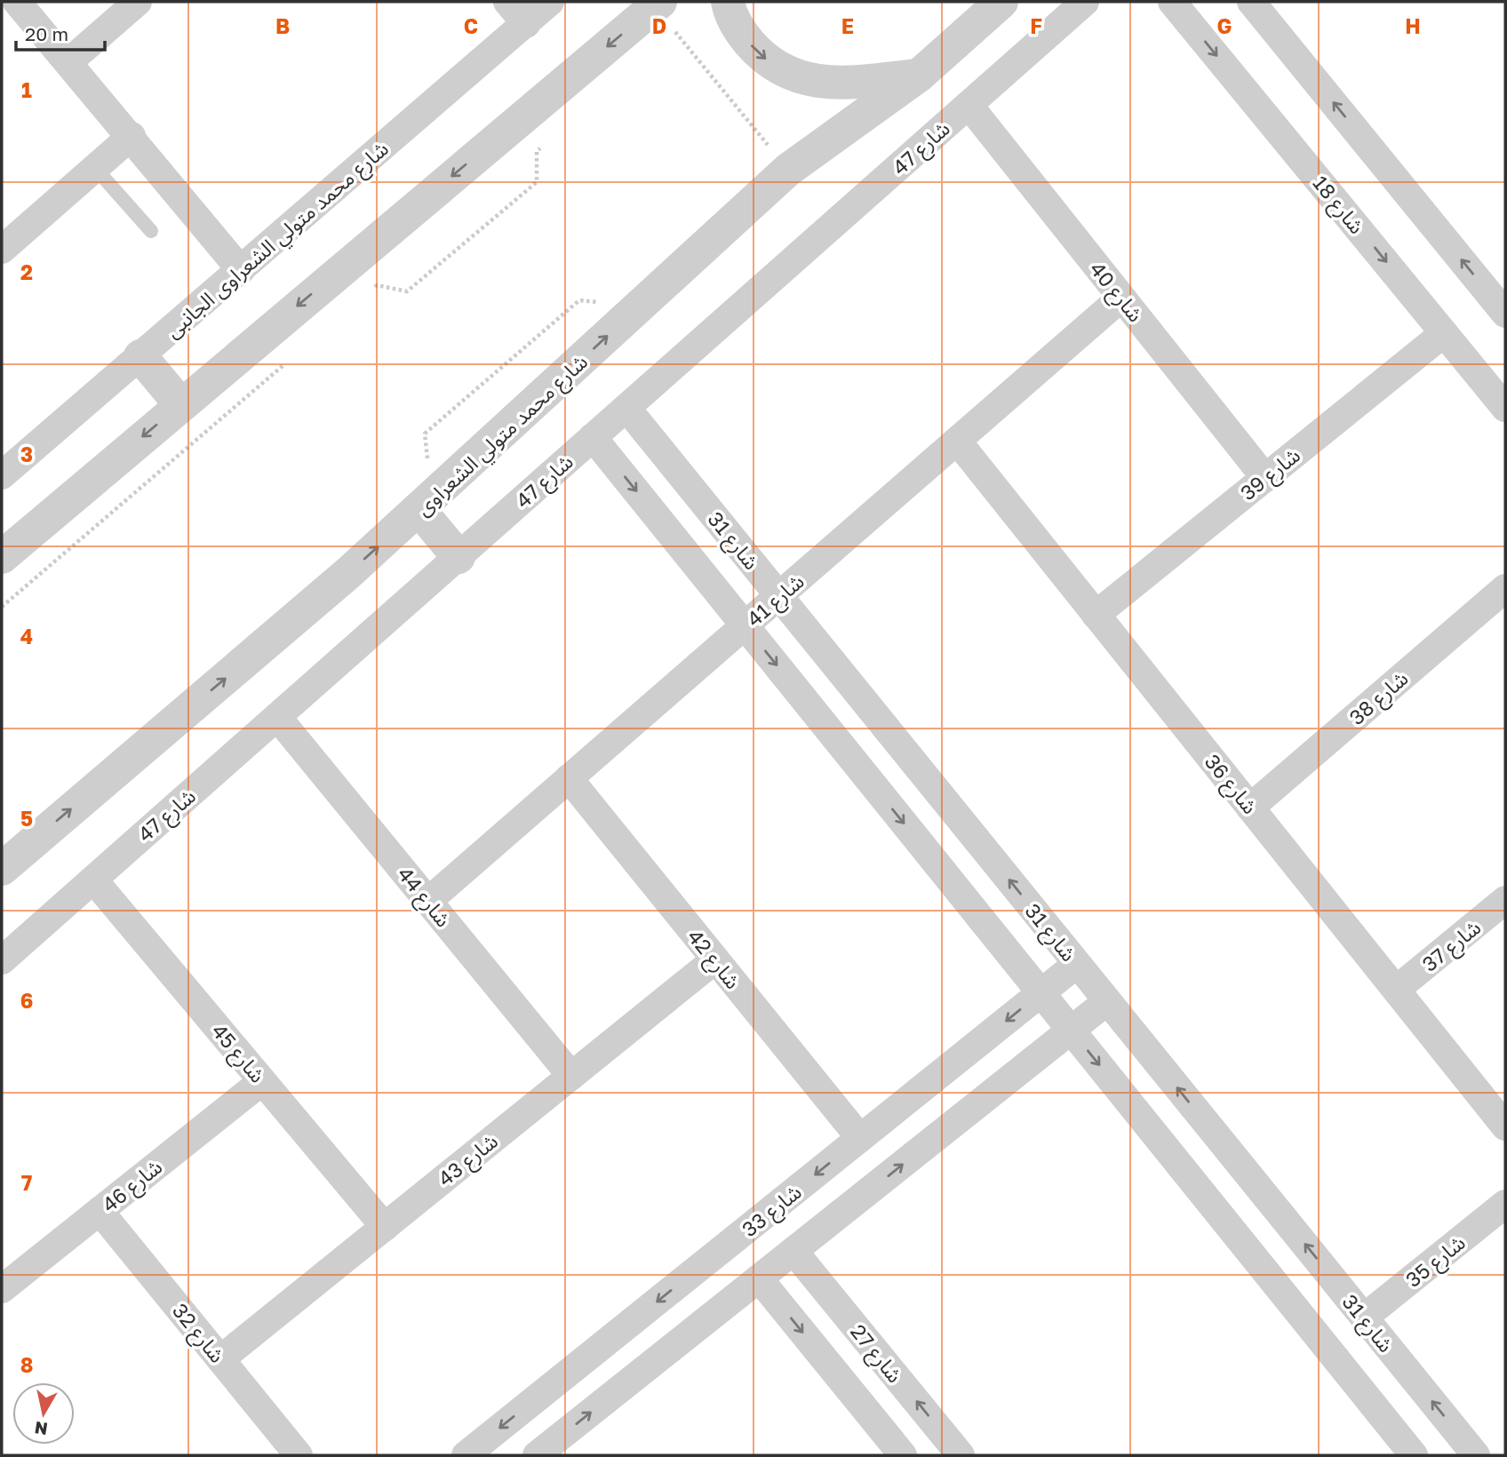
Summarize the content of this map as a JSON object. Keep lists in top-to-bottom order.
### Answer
{
  "streets": {
    "street": [
      "شارع 47",
      "شارع 18",
      "شارع محمد متولي الشعراوى الجانبى",
      "شارع 40",
      "شارع محمد متولي الشعراوى",
      "شارع 39",
      "شارع 31",
      "شارع 41",
      "شارع 38",
      "شارع 36",
      "شارع 44",
      "شارع 37",
      "شارع 42",
      "شارع 45",
      "شارع 43",
      "شارع 46",
      "شارع 33",
      "شارع 35",
      "شارع 32",
      "شارع 27"
    ]
  },
  "crossings": [
    ["شارع 47", "شارع 40"],
    ["شارع 47", "شارع 31"],
    ["شارع 47", "شارع 44"],
    ["شارع 47", "شارع 45"],
    ["شارع 18", "شارع 39"],
    ["شارع 40", "شارع 39"],
    ["شارع 40", "شارع 41"],
    ["شارع 39", "شارع 36"],
    ["شارع 31", "شارع 41"],
    ["شارع 31", "شارع 33"],
    ["شارع 31", "شارع 35"],
    ["شارع 41", "شارع 36"],
    ["شارع 41", "شارع 44"],
    ["شارع 41", "شارع 42"],
    ["شارع 38", "شارع 36"],
    ["شارع 36", "شارع 37"],
    ["شارع 44", "شارع 43"],
    ["شارع 42", "شارع 43"],
    ["شارع 42", "شارع 33"],
    ["شارع 45", "شارع 43"],
    ["شارع 45", "شارع 46"],
    ["شارع 43", "شارع 32"],
    ["شارع 46", "شارع 32"]
  ],
  "scale_bar": "20 m",
  "north": "bottom",
  "grid": {
    "columns": [
      "B",
      "C",
      "D",
      "E",
      "F",
      "G",
      "H"
    ],
    "rows": [
      "1",
      "2",
      "3",
      "4",
      "5",
      "6",
      "7",
      "8"
    ]
  }
}
